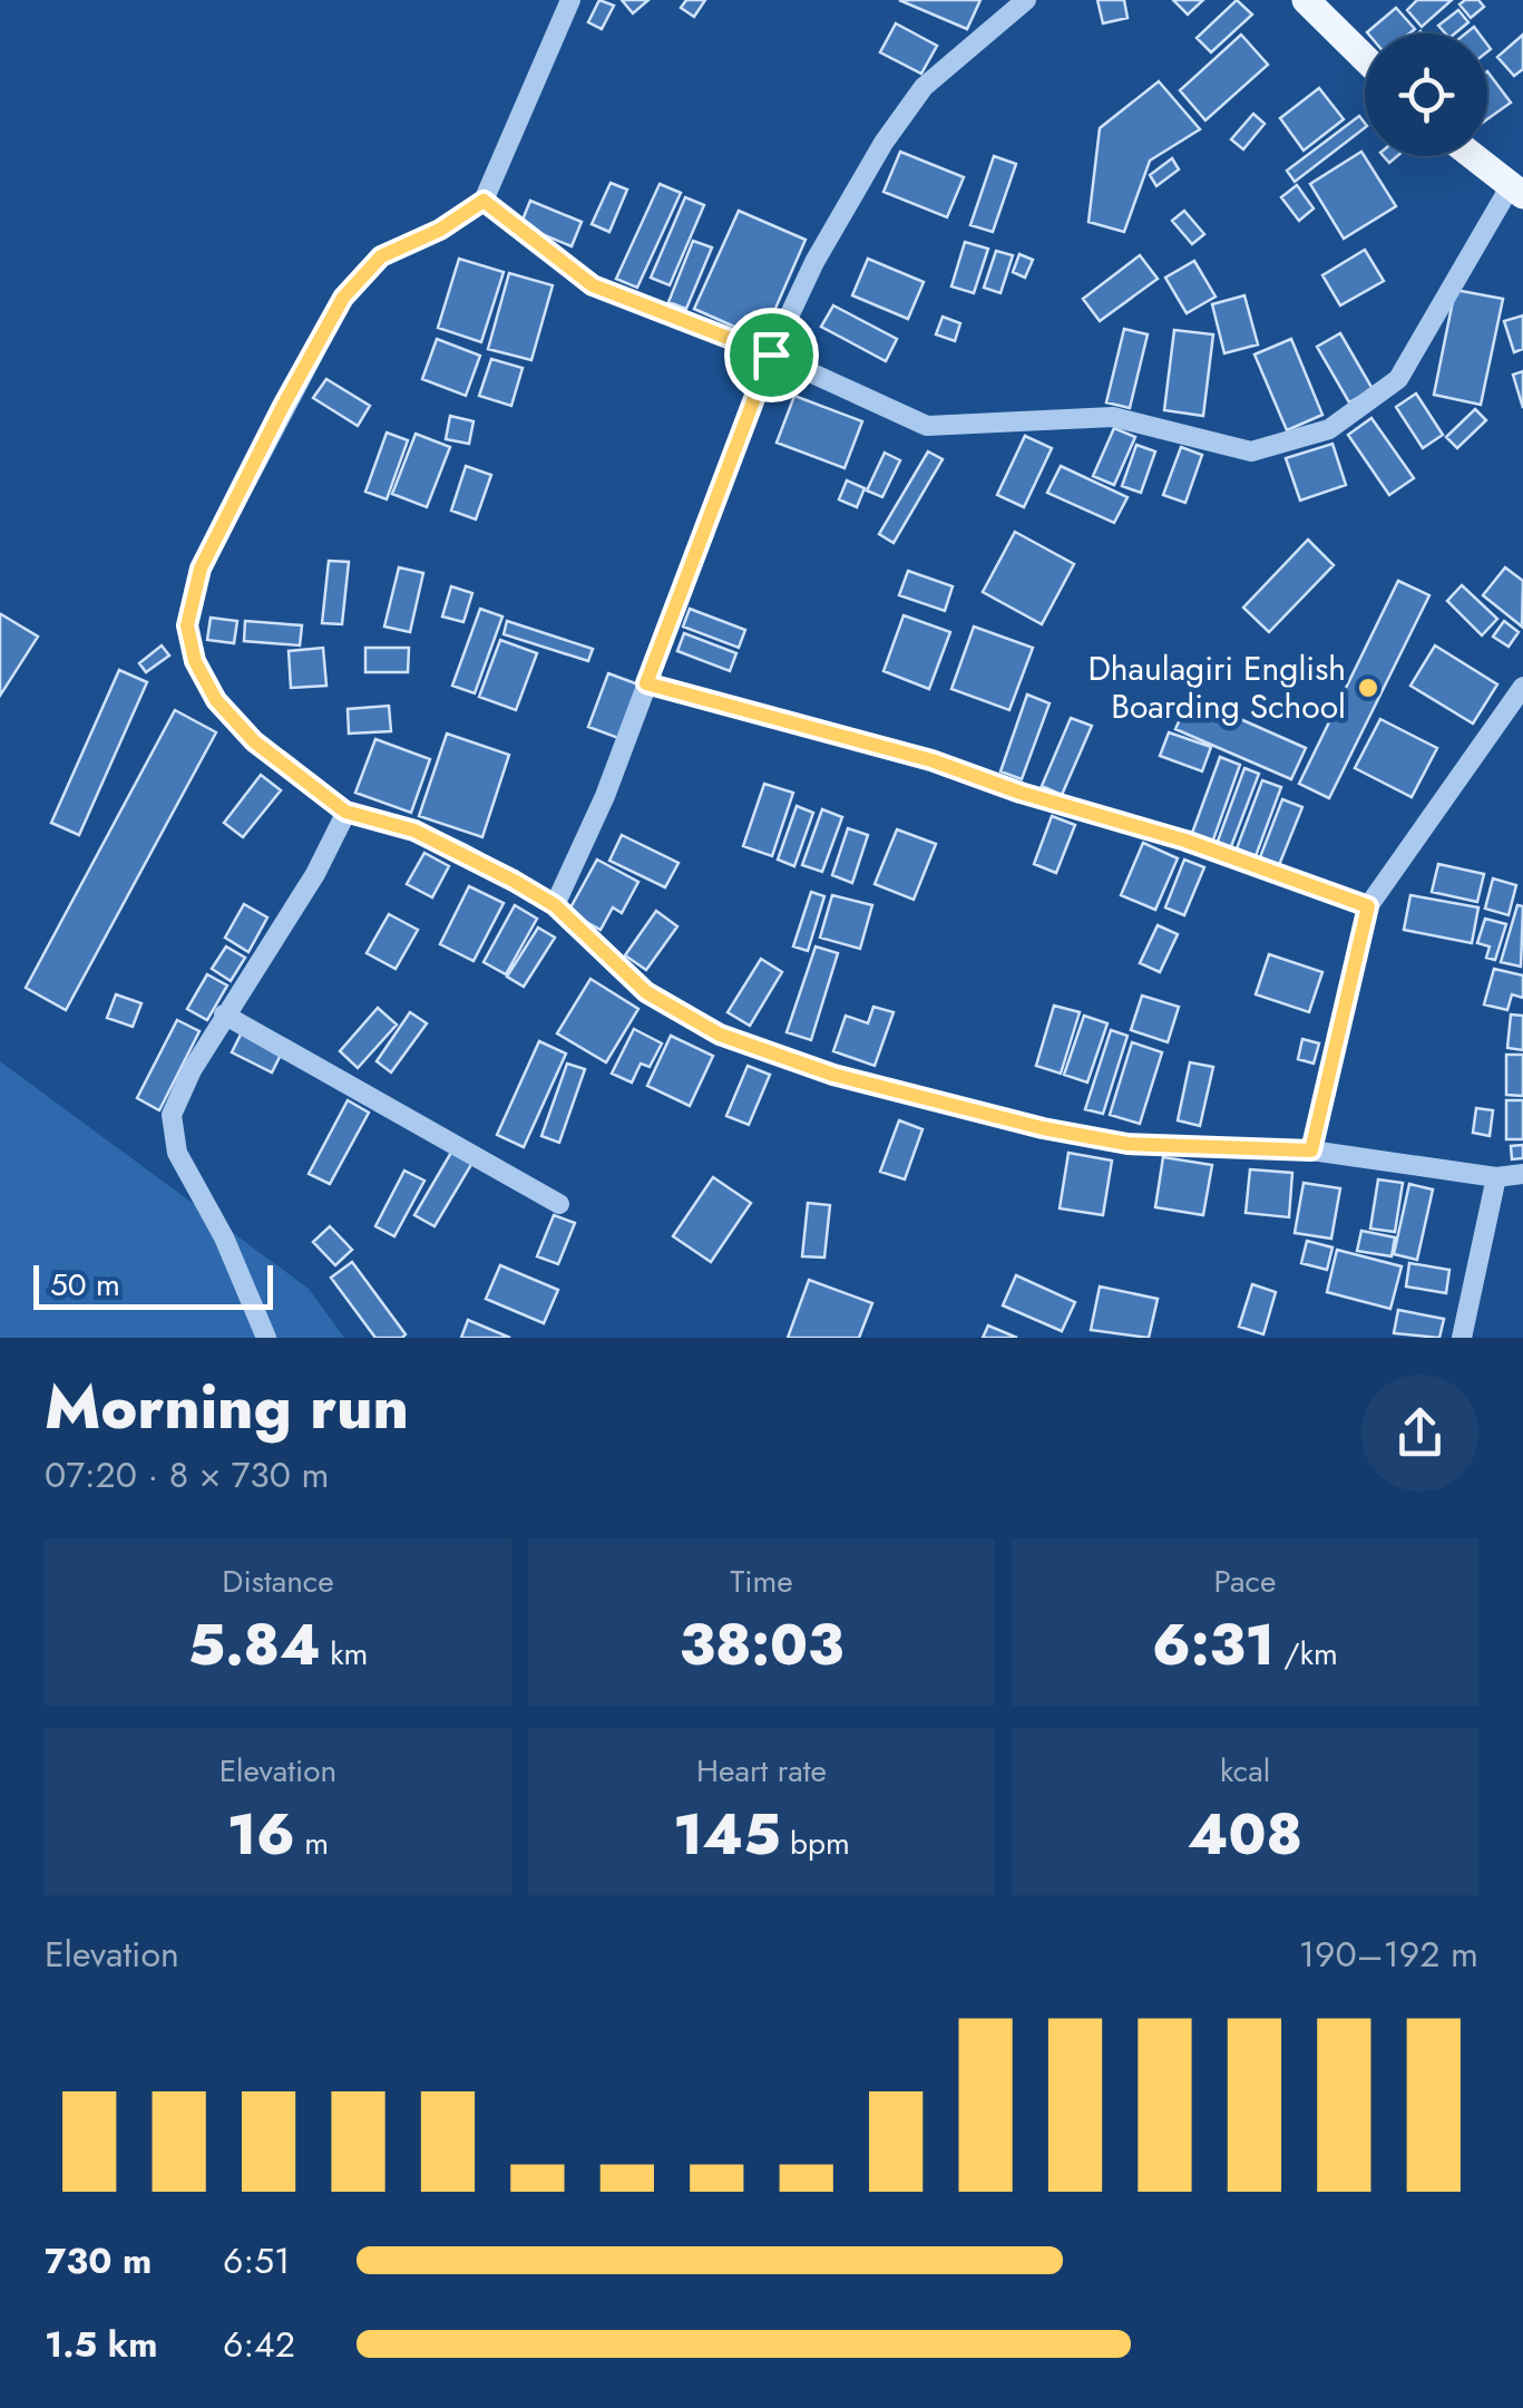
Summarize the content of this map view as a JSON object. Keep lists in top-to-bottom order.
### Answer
{
  "places": ["Dhaulagiri English Boarding School"],
  "scale_bar": "50 m",
  "page": {
    "scale": "50 m",
    "heading": ["Morning run", "07:20 · 8 × 730 m"],
    "stats": [
      ["Distance", "5.84 km"],
      ["Time", "38:03"],
      ["Pace", "6:31 /km"],
      ["Elevation", "16 m"],
      ["Heart rate", "145 bpm"],
      ["kcal", "408"]
    ],
    "chart": ["Elevation", "190–192 m"],
    "list": [
      {
        "name": "730 m",
        "note": "6:51"
      },
      {
        "name": "1.5 km",
        "note": "6:42"
      }
    ]
  }
}
